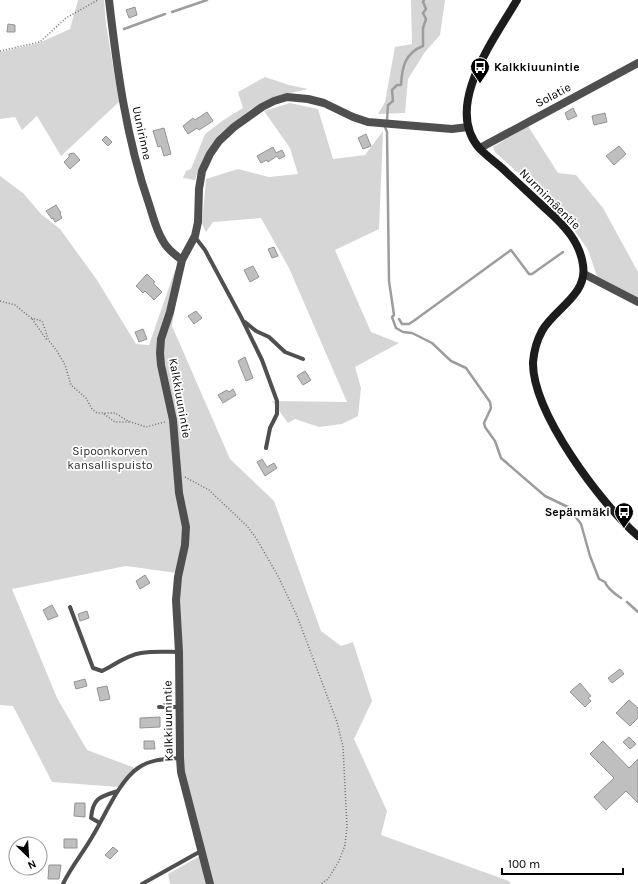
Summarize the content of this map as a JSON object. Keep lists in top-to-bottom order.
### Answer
{
  "streets": {
    "street": [
      "Solatie",
      "Uunirinne",
      "Nurmimäentie",
      "Kalkkiuunintie"
    ]
  },
  "crossings": [
    ["Solatie", "Nurmimäentie"],
    ["Uunirinne", "Kalkkiuunintie"],
    ["Nurmimäentie", "Kalkkiuunintie"]
  ],
  "parks": ["Sipoonkorven kansallispuisto"],
  "places": {
    "bus stop": ["Kalkkiuunintie", "Sepänmäki"]
  },
  "scale_bar": "100 m",
  "north": "bottom right"
}
